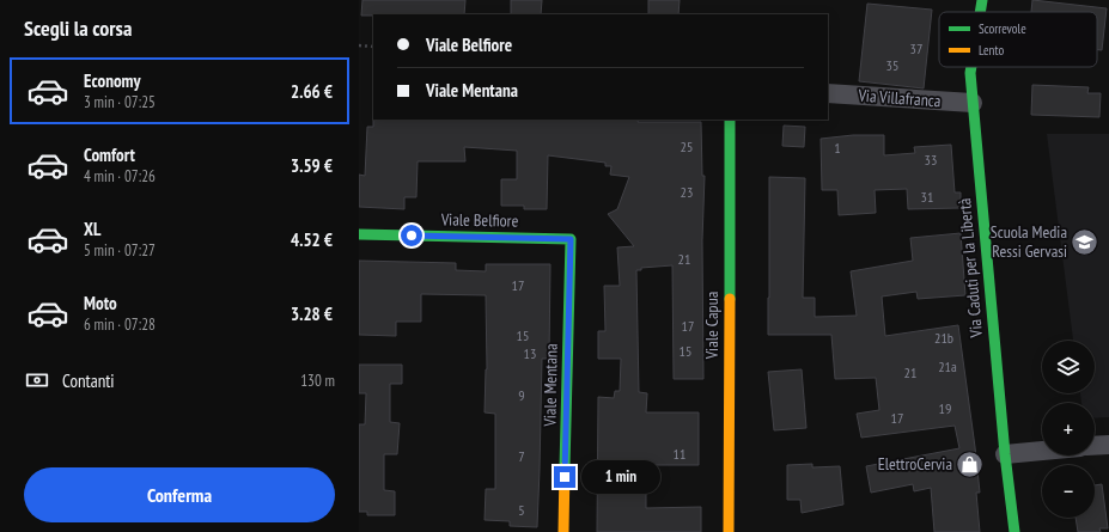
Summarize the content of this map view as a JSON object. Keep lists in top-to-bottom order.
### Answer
{
  "streets": {
    "street": [
      "Via Villafranca",
      "Viale Belfiore",
      "Via Caduti per la Libertà",
      "Viale Capua",
      "Viale Mentana"
    ]
  },
  "crossings": [
    ["Via Villafranca", "Via Caduti per la Libertà"],
    ["Viale Belfiore", "Viale Mentana"]
  ],
  "places": {
    "school or university": ["Scuola Media Ressi Gervasi"],
    "shop": ["ElettroCervia"]
  },
  "house_numbers": [
    "37",
    "35",
    "25",
    "1",
    "33",
    "23",
    "31",
    "21",
    "17",
    "17",
    "15",
    "21b",
    "15",
    "13",
    "21a",
    "21",
    "9",
    "19",
    "17",
    "11",
    "7",
    "5"
  ],
  "legend": ["Scorrevole", "Lento"],
  "page": {
    "heading": "Scegli la corsa",
    "banner": ["Viale Belfiore", "Viale Mentana"],
    "list": [
      {
        "name": "Economy",
        "note": "3 min · 07:25",
        "value": "2.66 €"
      },
      {
        "name": "Comfort",
        "note": "4 min · 07:26",
        "value": "3.59 €"
      },
      {
        "name": "XL",
        "note": "5 min · 07:27",
        "value": "4.52 €"
      },
      {
        "name": "Moto",
        "note": "6 min · 07:28",
        "value": "3.28 €"
      }
    ],
    "map_buttons": ["+", "−"],
    "pay": ["Contanti", "130 m"],
    "buttons": "Conferma",
    "bubble": "1 min"
  }
}
